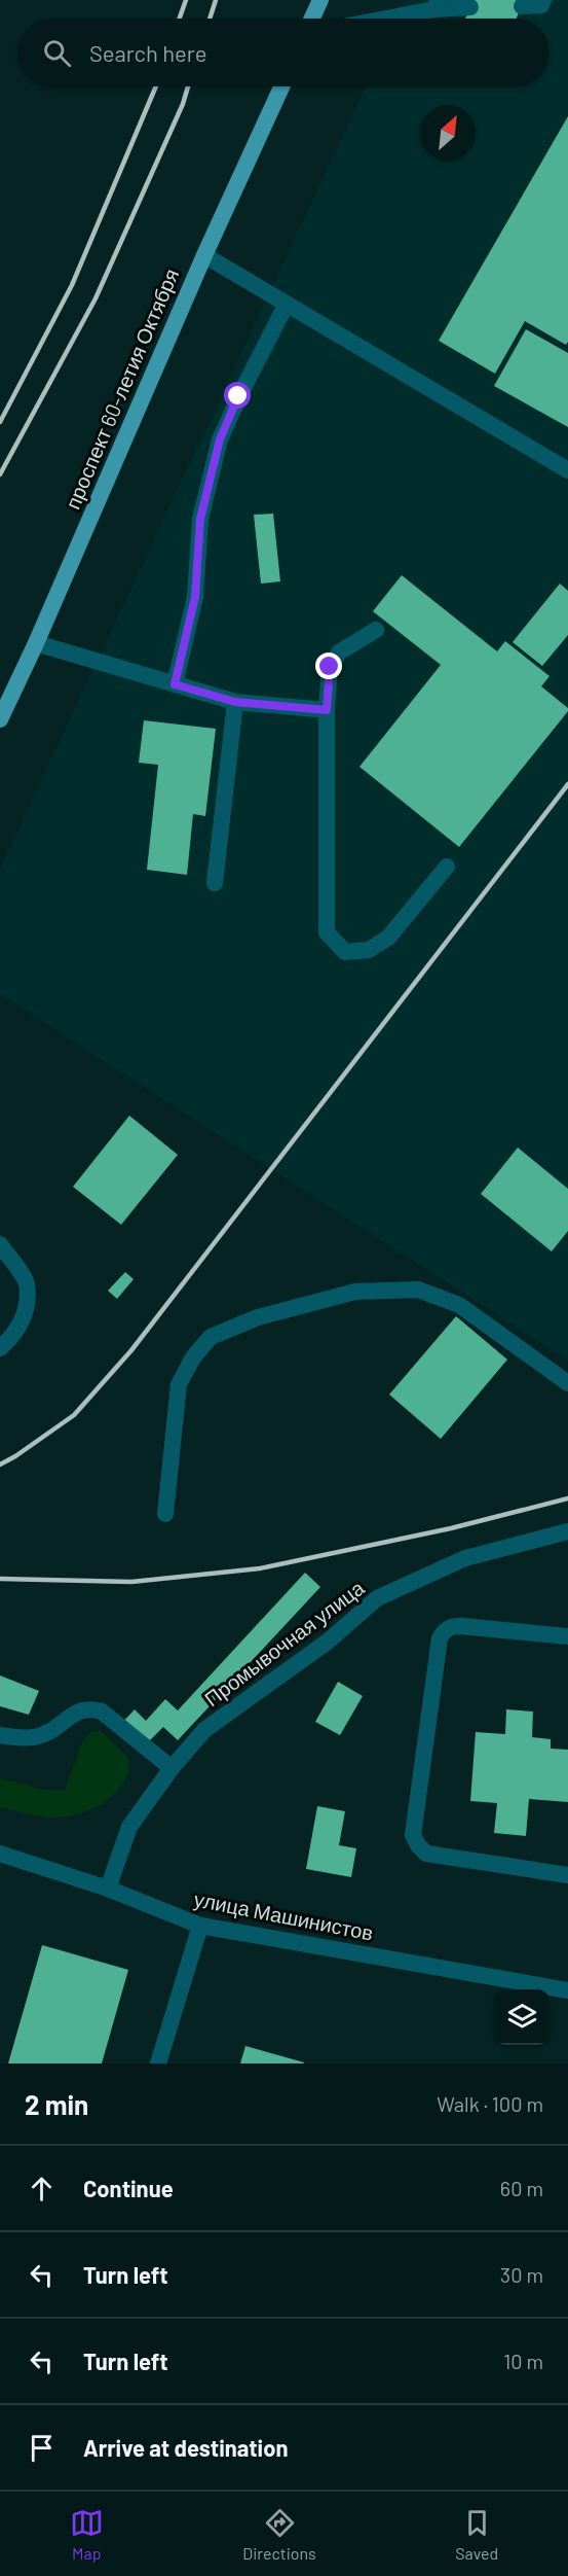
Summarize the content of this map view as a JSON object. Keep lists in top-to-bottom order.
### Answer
{
  "streets": {
    "highway": ["проспект 60-летия Октября"],
    "street": ["Промывочная улица", "улица Машинистов"]
  },
  "crossings": [
    ["Промывочная улица", "улица Машинистов"]
  ],
  "north": "top right",
  "page": {
    "search": "Search here",
    "heading": ["2 min", "Walk · 100 m"],
    "list": [
      ["Continue", "60 m"],
      ["Turn left", "30 m"],
      ["Turn left", "10 m"],
      "Arrive at destination"
    ],
    "nav": ["Map", "Directions", "Saved"]
  }
}
